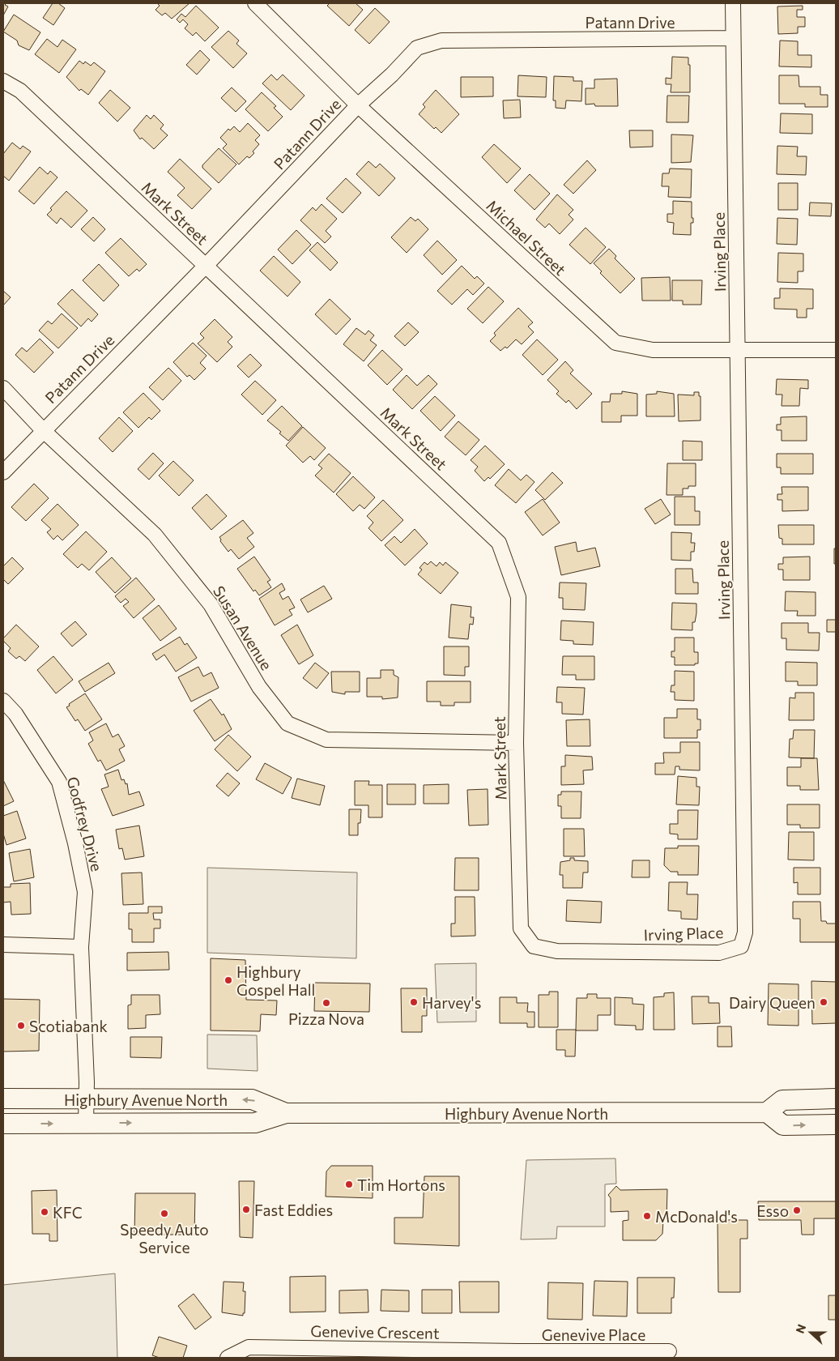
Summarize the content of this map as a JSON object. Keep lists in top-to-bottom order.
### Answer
{
  "streets": {
    "main road": ["Highbury Avenue North"],
    "street": [
      "Patann Drive",
      "Mark Street",
      "Michael Street",
      "Irving Place",
      "Susan Avenue",
      "Godfrey Drive",
      "Genevive Crescent",
      "Genevive Place"
    ]
  },
  "crossings": [
    ["Patann Drive", "Mark Street"],
    ["Patann Drive", "Michael Street"],
    ["Patann Drive", "Irving Place"],
    ["Patann Drive", "Susan Avenue"],
    ["Mark Street", "Irving Place"],
    ["Mark Street", "Susan Avenue"],
    ["Michael Street", "Irving Place"],
    ["Godfrey Drive", "Highbury Avenue North"],
    ["Genevive Crescent", "Genevive Place"]
  ],
  "places": [
    "Highbury Gospel Hall",
    "Harvey's",
    "Dairy Queen",
    "Pizza Nova",
    "Scotiabank",
    "Tim Hortons",
    "Fast Eddies",
    "Esso",
    "KFC",
    "Speedy Auto Service",
    "McDonald's"
  ],
  "north": "left"
}
